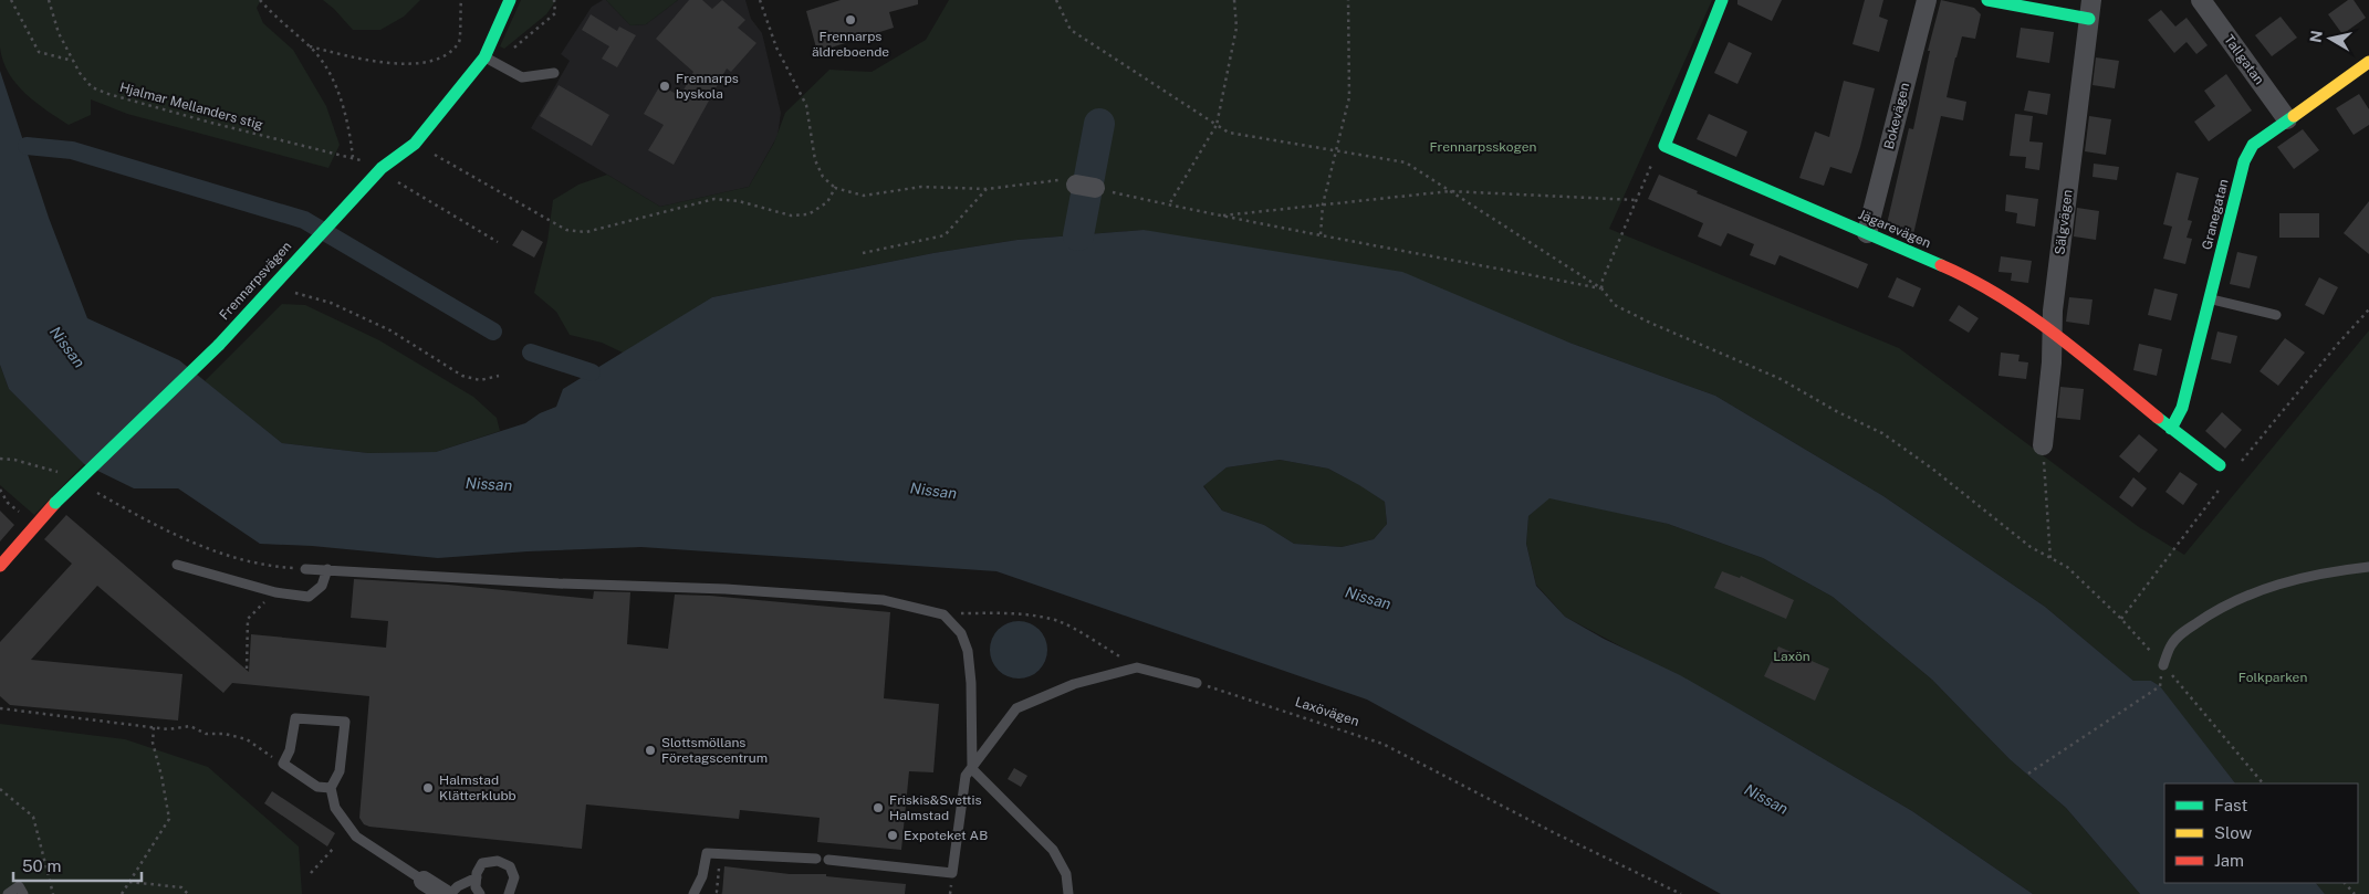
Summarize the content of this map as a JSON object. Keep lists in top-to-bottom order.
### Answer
{
  "streets": {
    "street": [
      "Tallgatan",
      "Bokevägen",
      "Granegatan",
      "Sälgvägen",
      "Jägarevägen",
      "Frennarpsvägen"
    ],
    "path": ["Hjalmar Mellanders stig", "Laxövägen"]
  },
  "crossings": [
    ["Tallgatan", "Granegatan"],
    ["Hjalmar Mellanders stig", "Frennarpsvägen"],
    ["Bokevägen", "Jägarevägen"],
    ["Granegatan", "Jägarevägen"],
    ["Sälgvägen", "Jägarevägen"]
  ],
  "water": ["Nissan"],
  "parks": ["Frennarpsskogen", "Laxön", "Folkparken"],
  "places": [
    "Frennarps äldreboende",
    "Frennarps byskola",
    "Slottsmöllans Företagscentrum",
    "Halmstad Klätterklubb",
    "Friskis&Svettis Halmstad",
    "Expoteket AB"
  ],
  "legend": ["Fast", "Slow", "Jam"],
  "scale_bar": "50 m",
  "north": "left"
}
